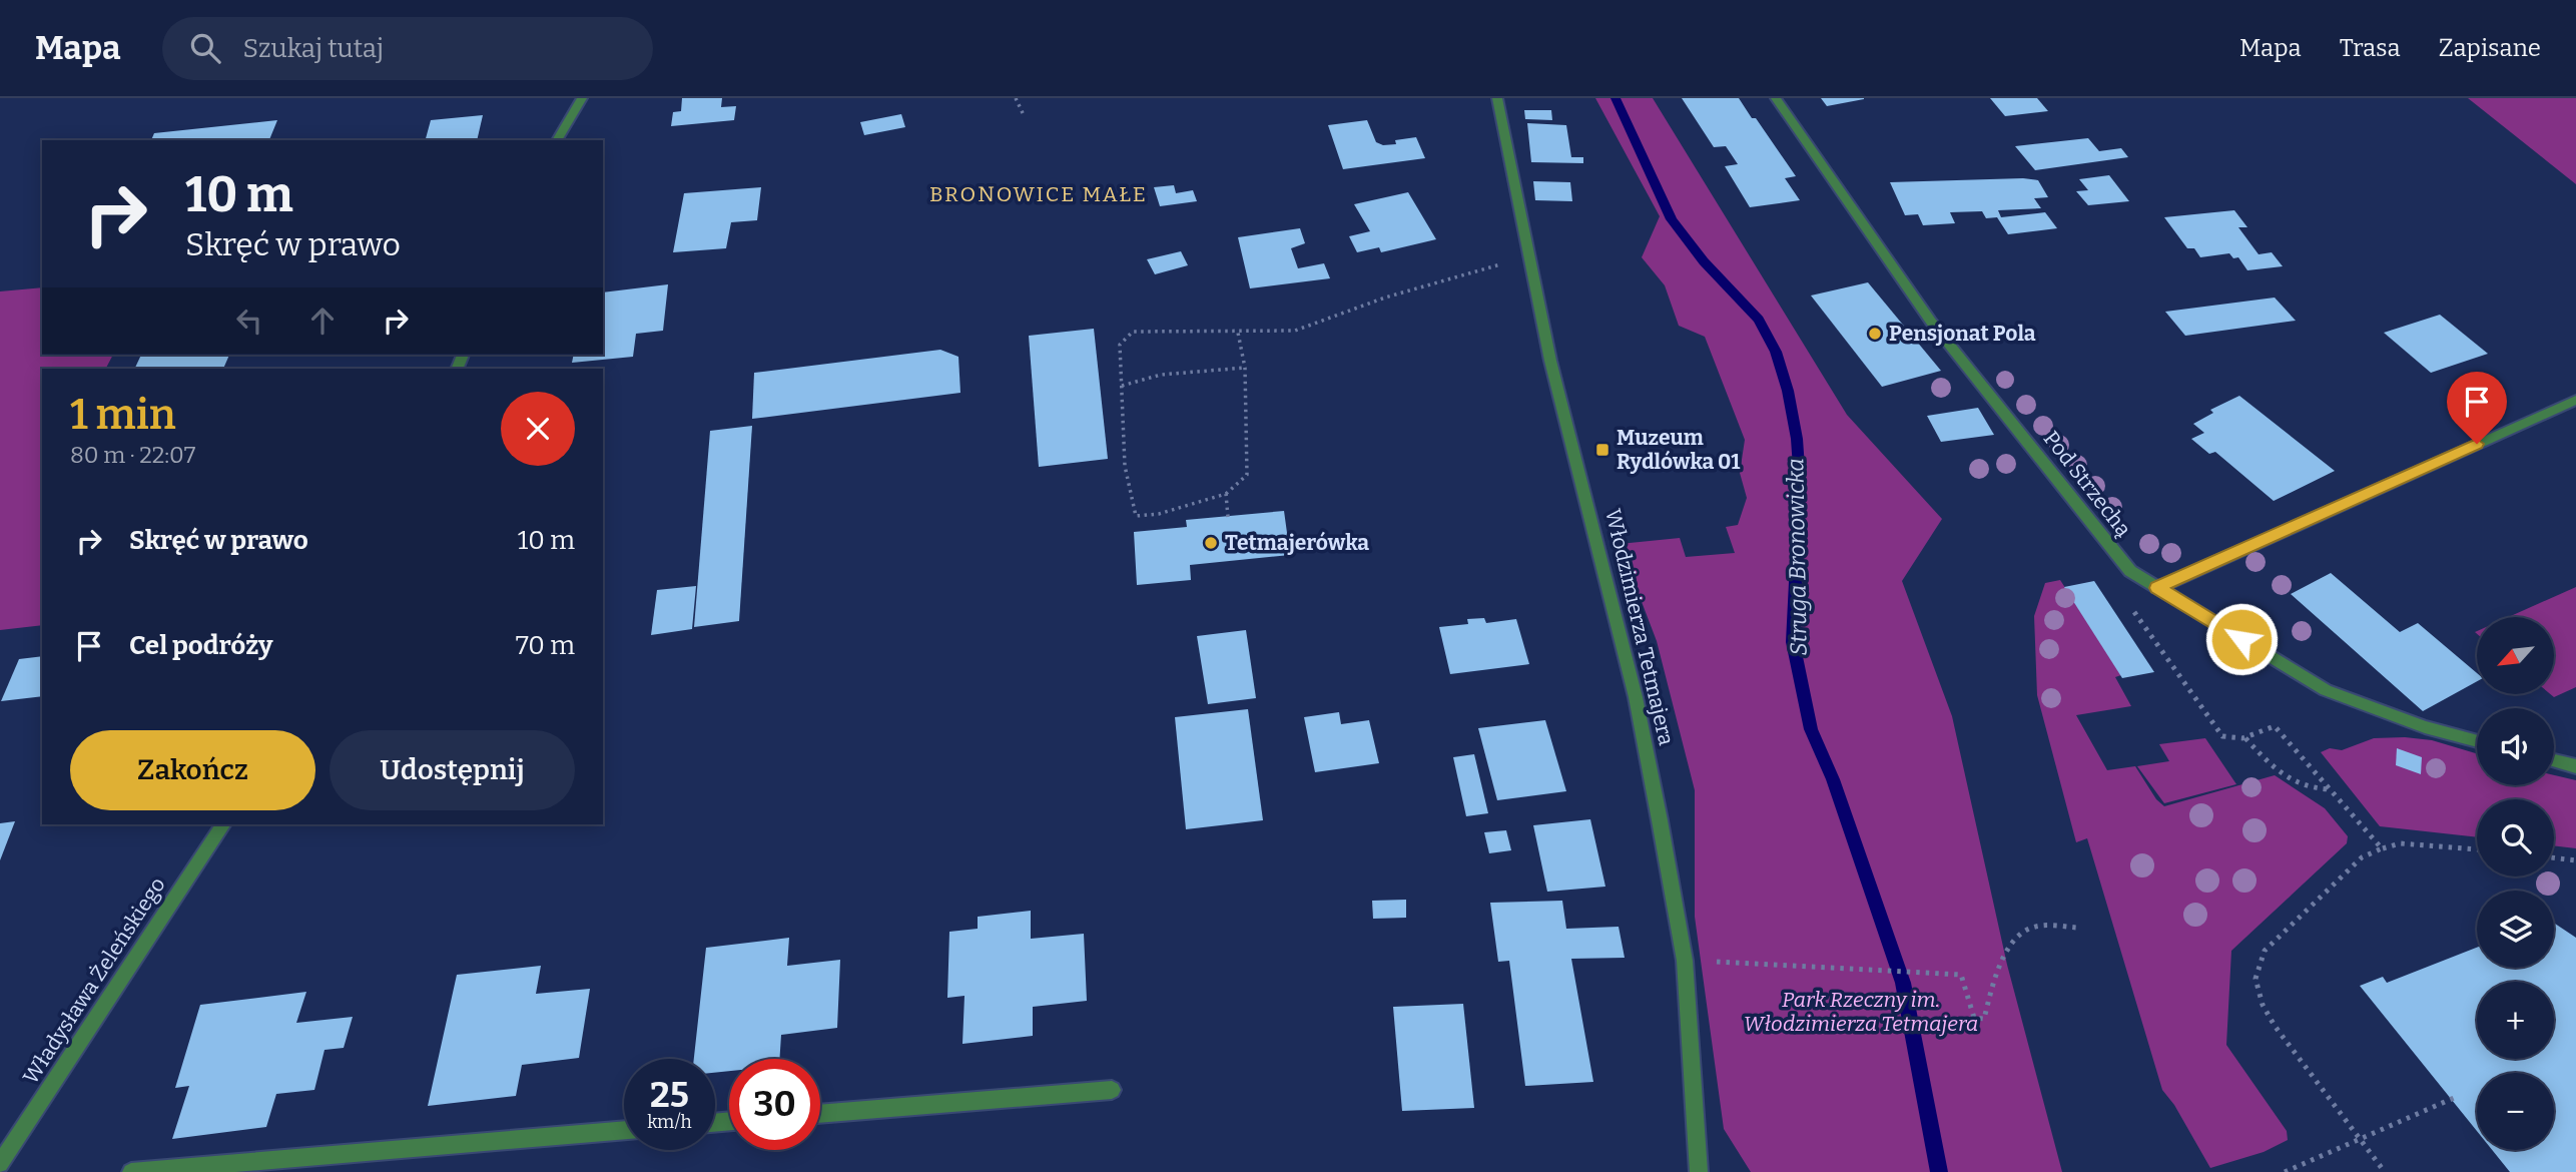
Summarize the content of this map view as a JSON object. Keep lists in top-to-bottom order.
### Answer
{
  "streets": {
    "street": ["Pod Strzechą", "Włodzimierza Tetmajera", "Władysława Żeleńskiego"]
  },
  "districts": ["BRONOWICE MAŁE"],
  "water": ["Struga Bronowicka"],
  "parks": ["Park Rzeczny im. Włodzimierza Tetmajera"],
  "places": {
    "other": ["Pensjonat Pola", "Tetmajerówka"],
    "transit": ["Muzeum Rydlówka 01"]
  },
  "north": "bottom left",
  "page": {
    "header": "Mapa",
    "search": "Szukaj tutaj",
    "nav": ["Mapa", "Trasa", "Zapisane"],
    "turn": ["10 m", "Skręć w prawo"],
    "heading": ["1 min", "80 m · 22:07"],
    "list": [
      {
        "name": "Skręć w prawo",
        "value": "10 m"
      },
      {
        "name": "Cel podróży",
        "value": "70 m"
      }
    ],
    "map_buttons": ["+", "−"],
    "buttons": ["Zakończ", "Udostępnij"],
    "speed": "25 km/h",
    "limit": "30"
  }
}
